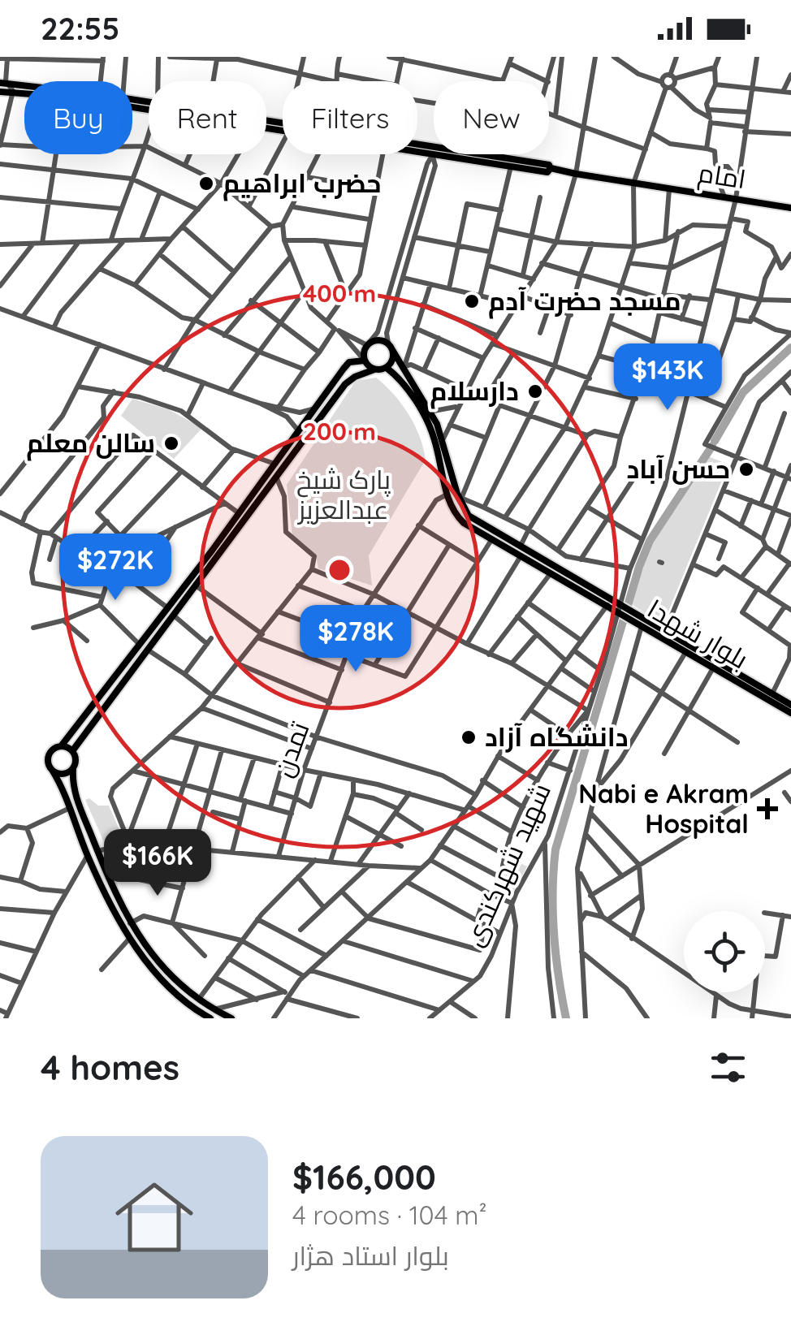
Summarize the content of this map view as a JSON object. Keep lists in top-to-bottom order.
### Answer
{
  "streets": {
    "main road": ["امام", "بلوار شهدا"],
    "street": ["تمدن", "شهید شهرکندی"]
  },
  "crossings": [
    ["امام", "شهید شهرکندی"],
    ["بلوار شهدا", "تمدن"],
    ["بلوار شهدا", "شهید شهرکندی"]
  ],
  "parks": ["پارک شیخ عبدالعزیز"],
  "places": {
    "other": [
      "حضرب ابراهیم",
      "مسجد حضرت آدم",
      "دارسلام",
      "سالن معلم",
      "حسن آباد",
      "دانشگاه آزاد"
    ],
    "health": ["Nabi e Akram Hospital"]
  },
  "page": {
    "status": "22:55",
    "chip": [
      "Buy",
      "Rent",
      "Filters",
      "New"
    ],
    "price": [
      "$143K",
      "$272K",
      "$278K",
      "$166K"
    ],
    "heading": "4 homes",
    "list": [
      {
        "name": "$166,000",
        "note": "4 rooms · 104 m² · بلوار استاد هژار"
      }
    ]
  },
  "rings": ["400 m", "200 m"]
}
